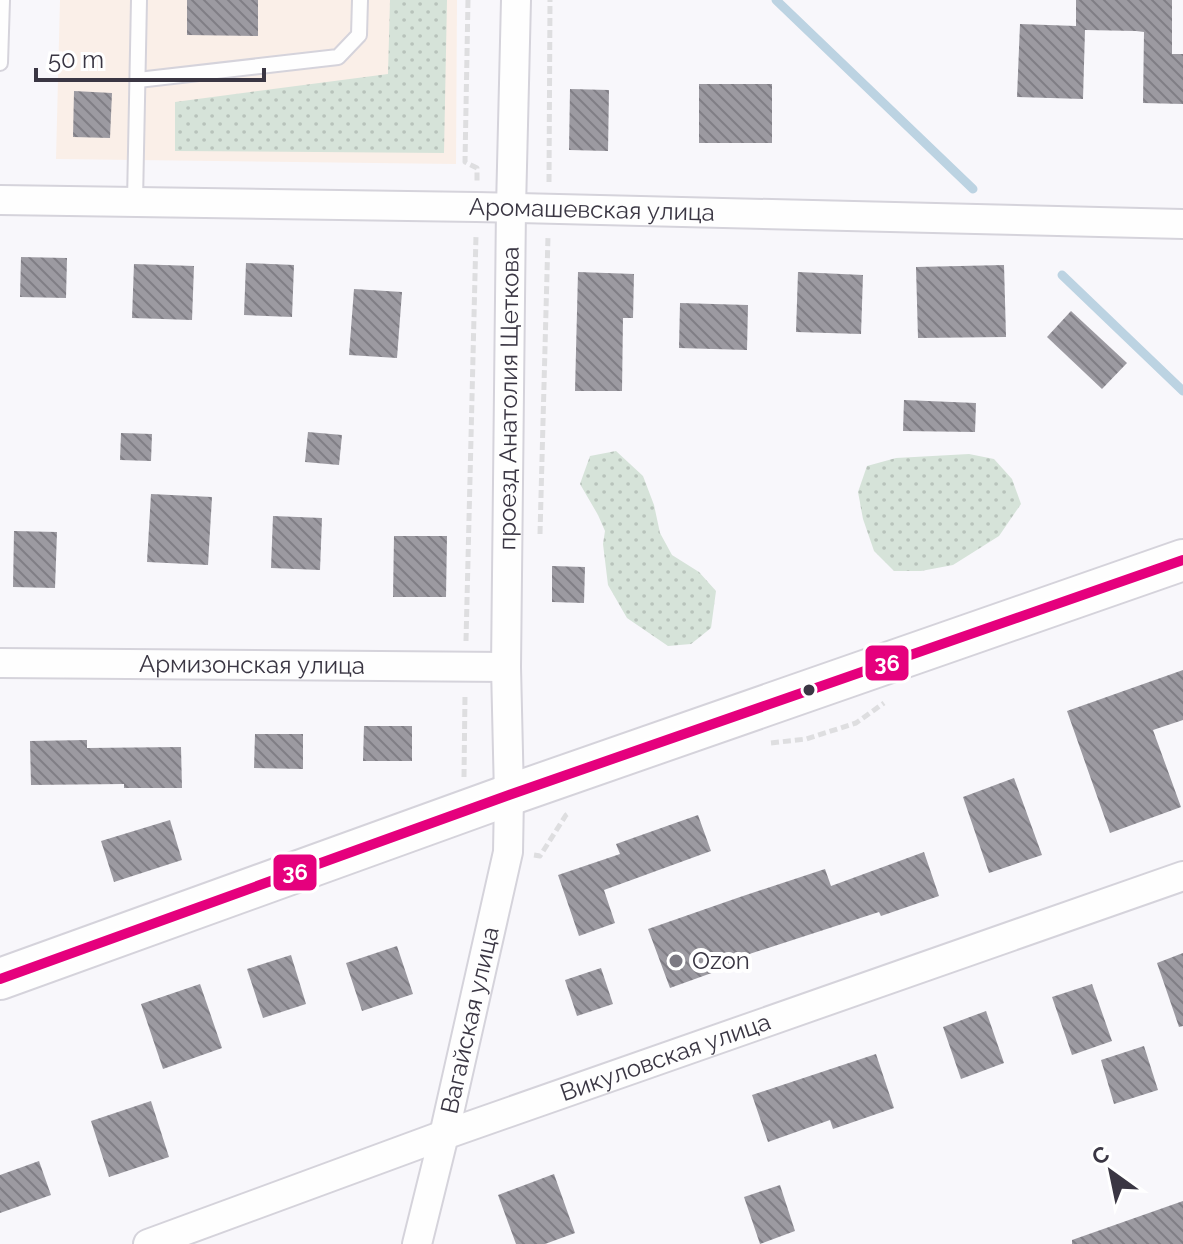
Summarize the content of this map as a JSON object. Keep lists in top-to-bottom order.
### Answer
{
  "streets": {
    "street": [
      "Аромашевская улица",
      "проезд Анатолия Щеткова",
      "Армизонская улица",
      "Вагайская улица",
      "Викуловская улица"
    ]
  },
  "crossings": [
    ["Аромашевская улица", "проезд Анатолия Щеткова"],
    ["проезд Анатолия Щеткова", "Армизонская улица"],
    ["проезд Анатолия Щеткова", "Вагайская улица"],
    ["Вагайская улица", "Викуловская улица"]
  ],
  "places": ["Ozon"],
  "lines": ["transit line 36"],
  "scale_bar": "50 m",
  "north": "top left"
}
